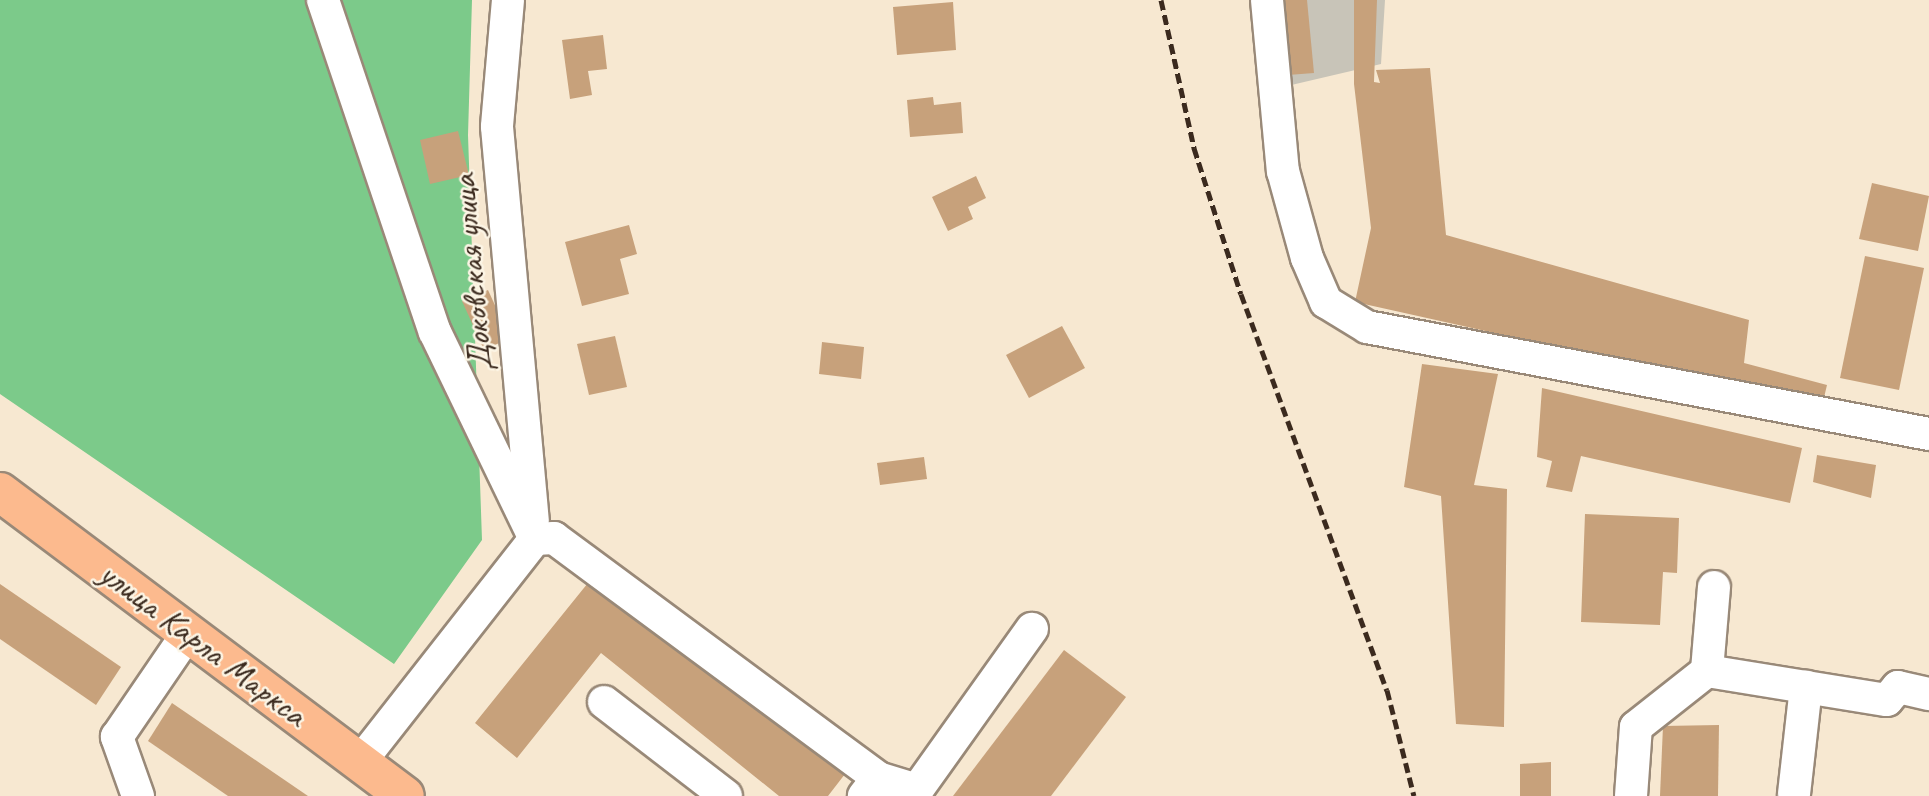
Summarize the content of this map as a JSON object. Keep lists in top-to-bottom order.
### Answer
{
  "streets": {
    "main road": ["улица Карла Маркса"],
    "street": ["Доковская улица"]
  }
}
